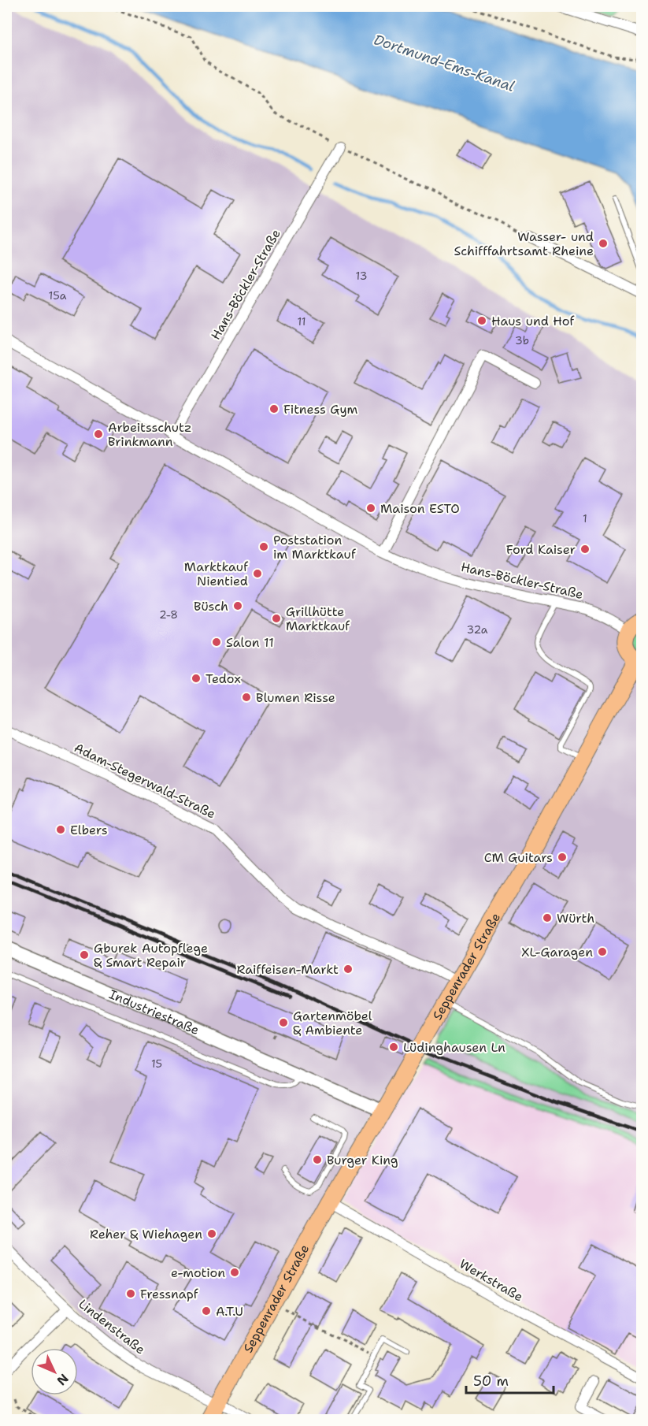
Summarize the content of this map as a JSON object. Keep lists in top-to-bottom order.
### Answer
{
  "streets": {
    "main road": ["Seppenrader Straße"],
    "street": [
      "Hans-Böckler-Straße",
      "Adam-Stegerwald-Straße",
      "Industriestraße",
      "Werkstraße",
      "Lindenstraße"
    ]
  },
  "crossings": [
    ["Adam-Stegerwald-Straße", "Seppenrader Straße"],
    ["Seppenrader Straße", "Industriestraße"],
    ["Seppenrader Straße", "Werkstraße"],
    ["Seppenrader Straße", "Lindenstraße"]
  ],
  "water": ["Dortmund-Ems-Kanal"],
  "places": [
    "Wasser- und Schifffahrtsamt Rheine",
    "Haus und Hof",
    "Fitness Gym",
    "Arbeitsschutz Brinkmann",
    "Maison ESTO",
    "Poststation im Marktkauf",
    "Ford Kaiser",
    "Marktkauf Nientied",
    "Büsch",
    "Grillhütte Marktkauf",
    "Salon 11",
    "Tedox",
    "Blumen Risse",
    "Elbers",
    "CM Guitars",
    "Würth",
    "XL-Garagen",
    "Gburek Autopflege & Smart Repair",
    "Raiffeisen-Markt",
    "Gartenmöbel & Ambiente",
    "Lüdinghausen Ln",
    "Burger King",
    "Reher & Wiehagen",
    "e-motion",
    "Fressnapf",
    "A.T.U"
  ],
  "house_numbers": [
    "13",
    "15a",
    "11",
    "3b",
    "1",
    "2-8",
    "32a",
    "15"
  ],
  "scale_bar": "50 m",
  "north": "bottom right"
}
